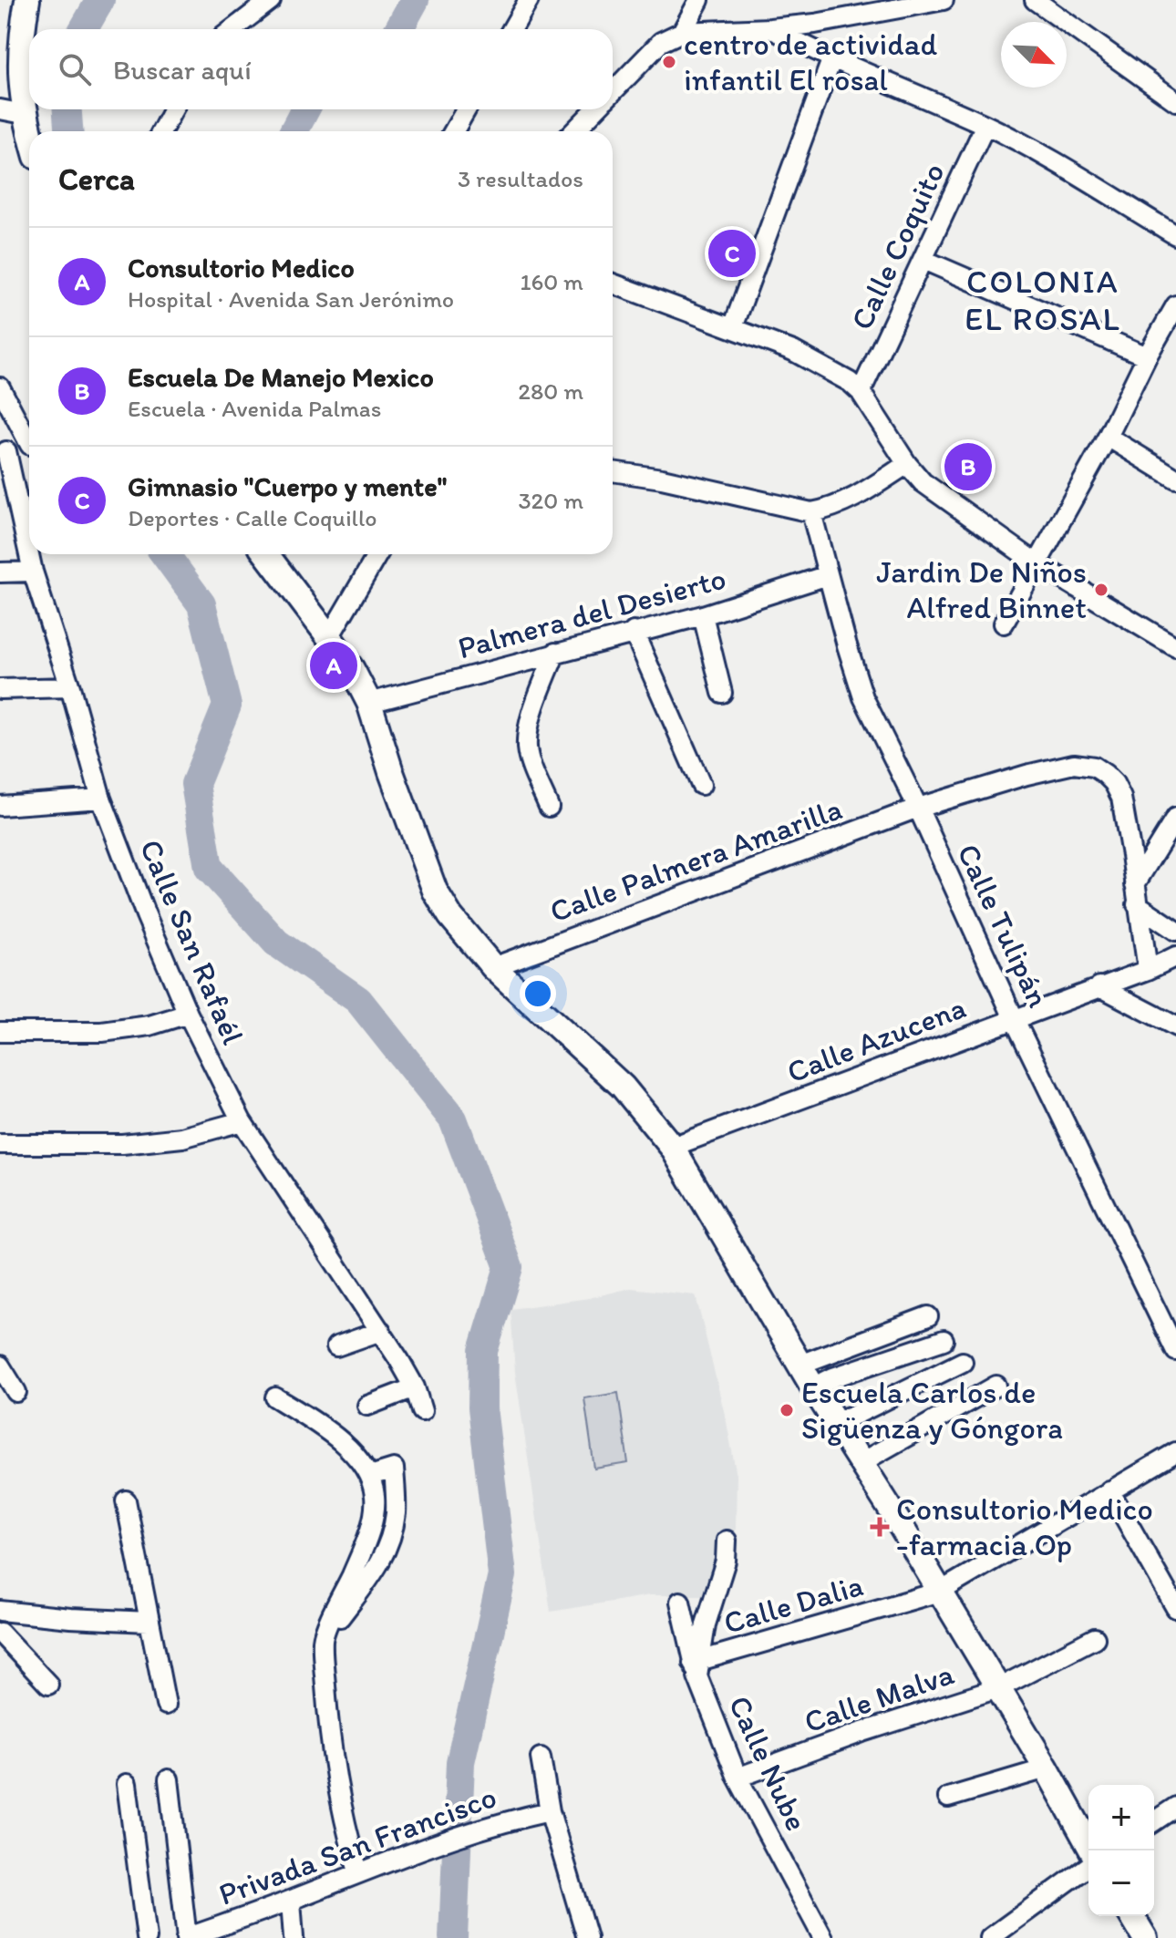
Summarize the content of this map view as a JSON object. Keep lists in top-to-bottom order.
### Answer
{
  "streets": {
    "street": [
      "Calle Coquito",
      "Palmera del Desierto",
      "Calle Palmera Amarilla",
      "Calle Tulipán",
      "Calle San Rafaél",
      "Calle Azucena",
      "Calle Dalia",
      "Calle Malva",
      "Calle Nube",
      "Privada San Francisco"
    ]
  },
  "crossings": [
    ["Palmera del Desierto", "Calle Tulipán"],
    ["Calle Palmera Amarilla", "Calle Tulipán"],
    ["Calle Tulipán", "Calle Azucena"],
    ["Calle Dalia", "Calle Nube"],
    ["Calle Malva", "Calle Nube"]
  ],
  "districts": ["COLONIA EL ROSAL"],
  "places": {
    "other": ["centro de actividad infantil El rosal", "Jardin De Niños Alfred Binnet", "Escuela Carlos de Sigüenza y Góngora"],
    "health": ["Consultorio Medico -farmacia Op"]
  },
  "north": "bottom right",
  "page": {
    "search": "Buscar aquí",
    "heading": ["Cerca", "3 resultados"],
    "pins": ["C", "B", "A"],
    "list": [
      {
        "mark": "A",
        "name": "Consultorio Medico",
        "note": "Hospital · Avenida San Jerónimo",
        "value": "160 m"
      },
      {
        "mark": "B",
        "name": "Escuela De Manejo Mexico",
        "note": "Escuela · Avenida Palmas",
        "value": "280 m"
      },
      {
        "mark": "C",
        "name": "Gimnasio \"Cuerpo y mente\"",
        "note": "Deportes · Calle Coquillo",
        "value": "320 m"
      }
    ],
    "map_buttons": ["+", "−"]
  }
}
